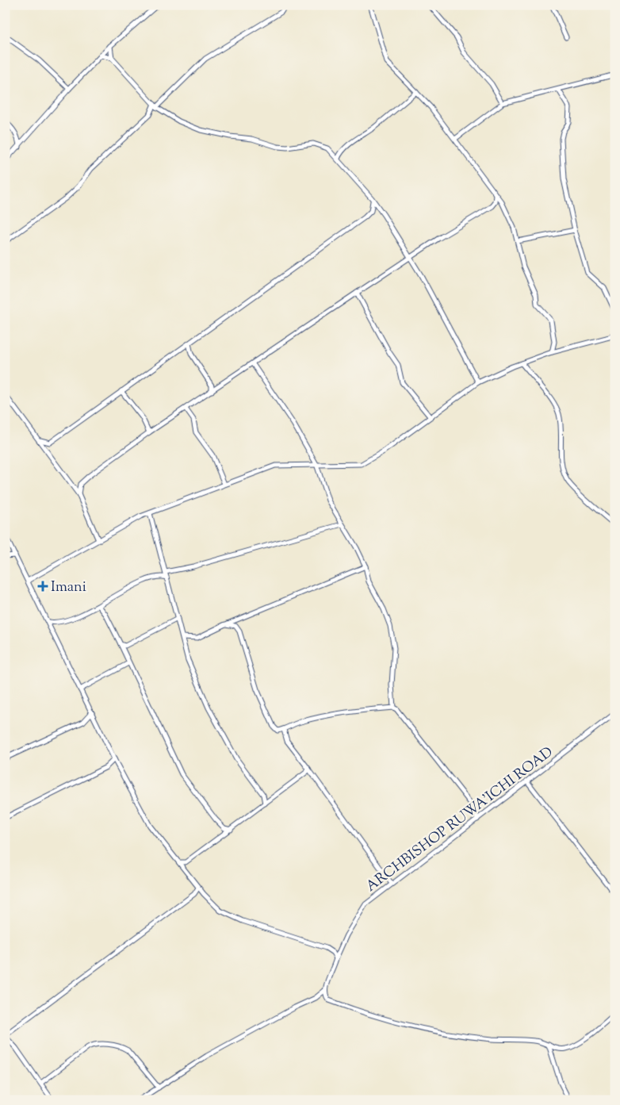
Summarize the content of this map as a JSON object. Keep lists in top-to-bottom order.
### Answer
{
  "streets": {
    "street": ["ARCHBISHOP RUWA'ICHI ROAD"]
  },
  "places": {
    "health": ["Imani"]
  }
}
